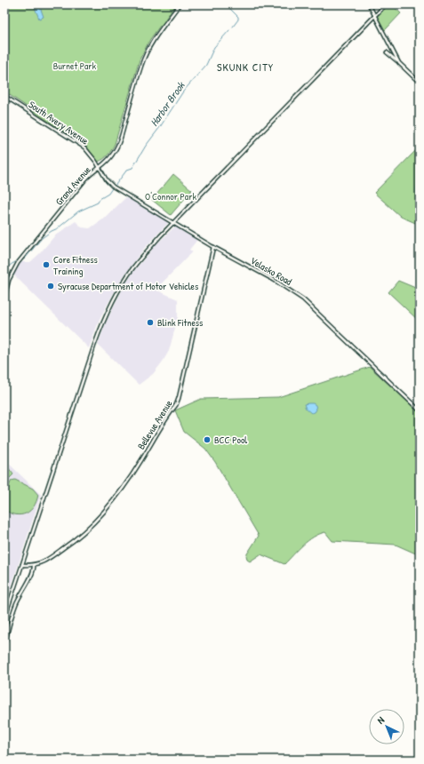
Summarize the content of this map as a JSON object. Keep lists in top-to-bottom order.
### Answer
{
  "streets": {
    "street": [
      "South Avery Avenue",
      "Grand Avenue",
      "Velasko Road",
      "Bellevue Avenue"
    ]
  },
  "crossings": [
    ["South Avery Avenue", "Grand Avenue"],
    ["South Avery Avenue", "Velasko Road"],
    ["Grand Avenue", "Velasko Road"],
    ["Velasko Road", "Bellevue Avenue"]
  ],
  "districts": ["SKUNK CITY"],
  "water": ["Harbor Brook"],
  "parks": ["Burnet Park", "O'Connor Park"],
  "places": [
    "Core Fitness Training",
    "Syracuse Department of Motor Vehicles",
    "Blink Fitness",
    "BCC Pool"
  ],
  "north": "top left"
}
